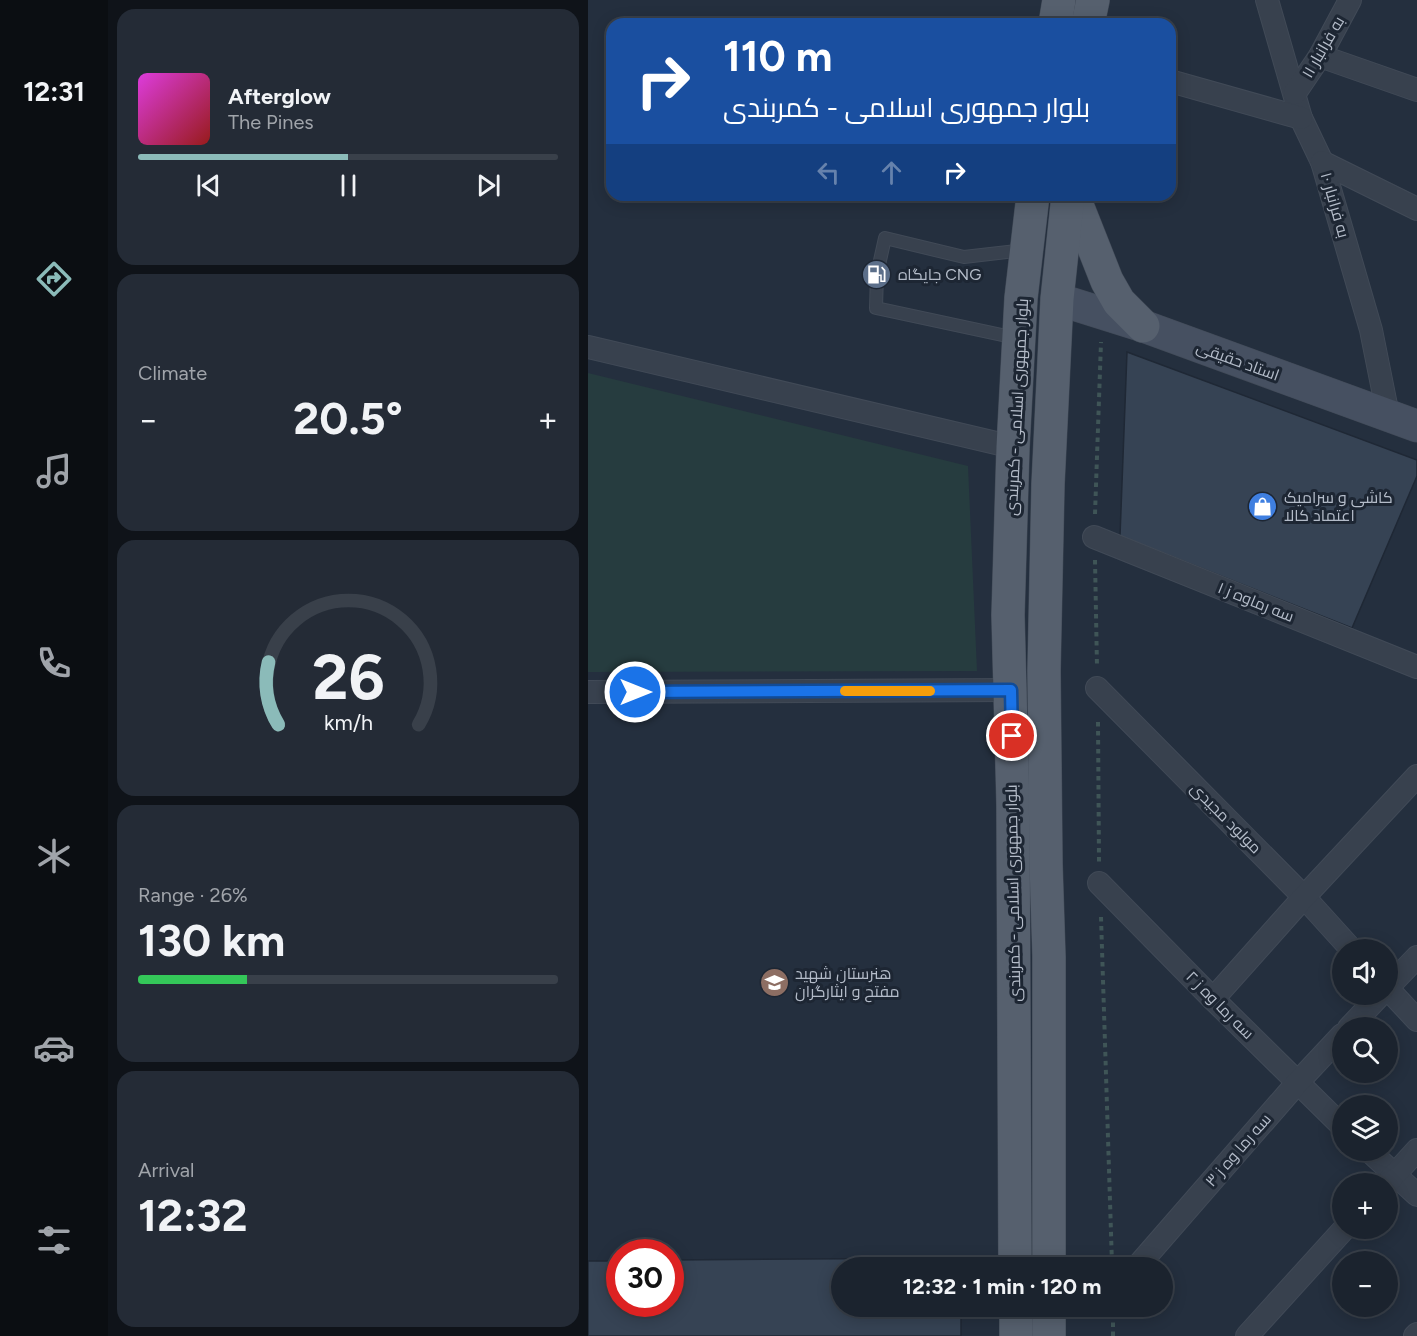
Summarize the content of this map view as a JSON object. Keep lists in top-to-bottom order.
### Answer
{
  "streets": {
    "main road": ["بلوار جمهوری اسلامی - کمربندی"],
    "street": [
      "به فرانبار ۱۱",
      "به فرانبار ۱۰",
      "استاد حقیقی",
      "سه رماوه ز ۱",
      "مولود مجیدی",
      "سه رما وه ز ۲",
      "سه رما وه ز ۳"
    ]
  },
  "crossings": [
    ["به فرانبار ۱۱", "به فرانبار ۱۰"],
    ["به فرانبار ۱۰", "استاد حقیقی"],
    ["استاد حقیقی", "بلوار جمهوری اسلامی - کمربندی"],
    ["سه رما وه ز ۲", "سه رما وه ز ۳"]
  ],
  "places": {
    "fuel station": ["جایگاه CNG"],
    "shop": ["کاشی و سرامیک اعتماد کالا"],
    "school or university": ["هنرستان شهید مفتح و ایثارگران"]
  },
  "page": {
    "tabs": "12:31",
    "turn": ["110 m", "بلوار جمهوری اسلامی - کمربندی"],
    "song": ["Afterglow", "The Pines"],
    "tile": [
      "Climate",
      ["Range · 26%", "130 km"],
      ["Arrival", "12:32"]
    ],
    "heat": ["−", "20.5°", "+"],
    "map_buttons": ["+", "−"],
    "limit": "30",
    "trip": "12:32 · 1 min · 120 m",
    "gauge": ["26", "km/h"]
  }
}
